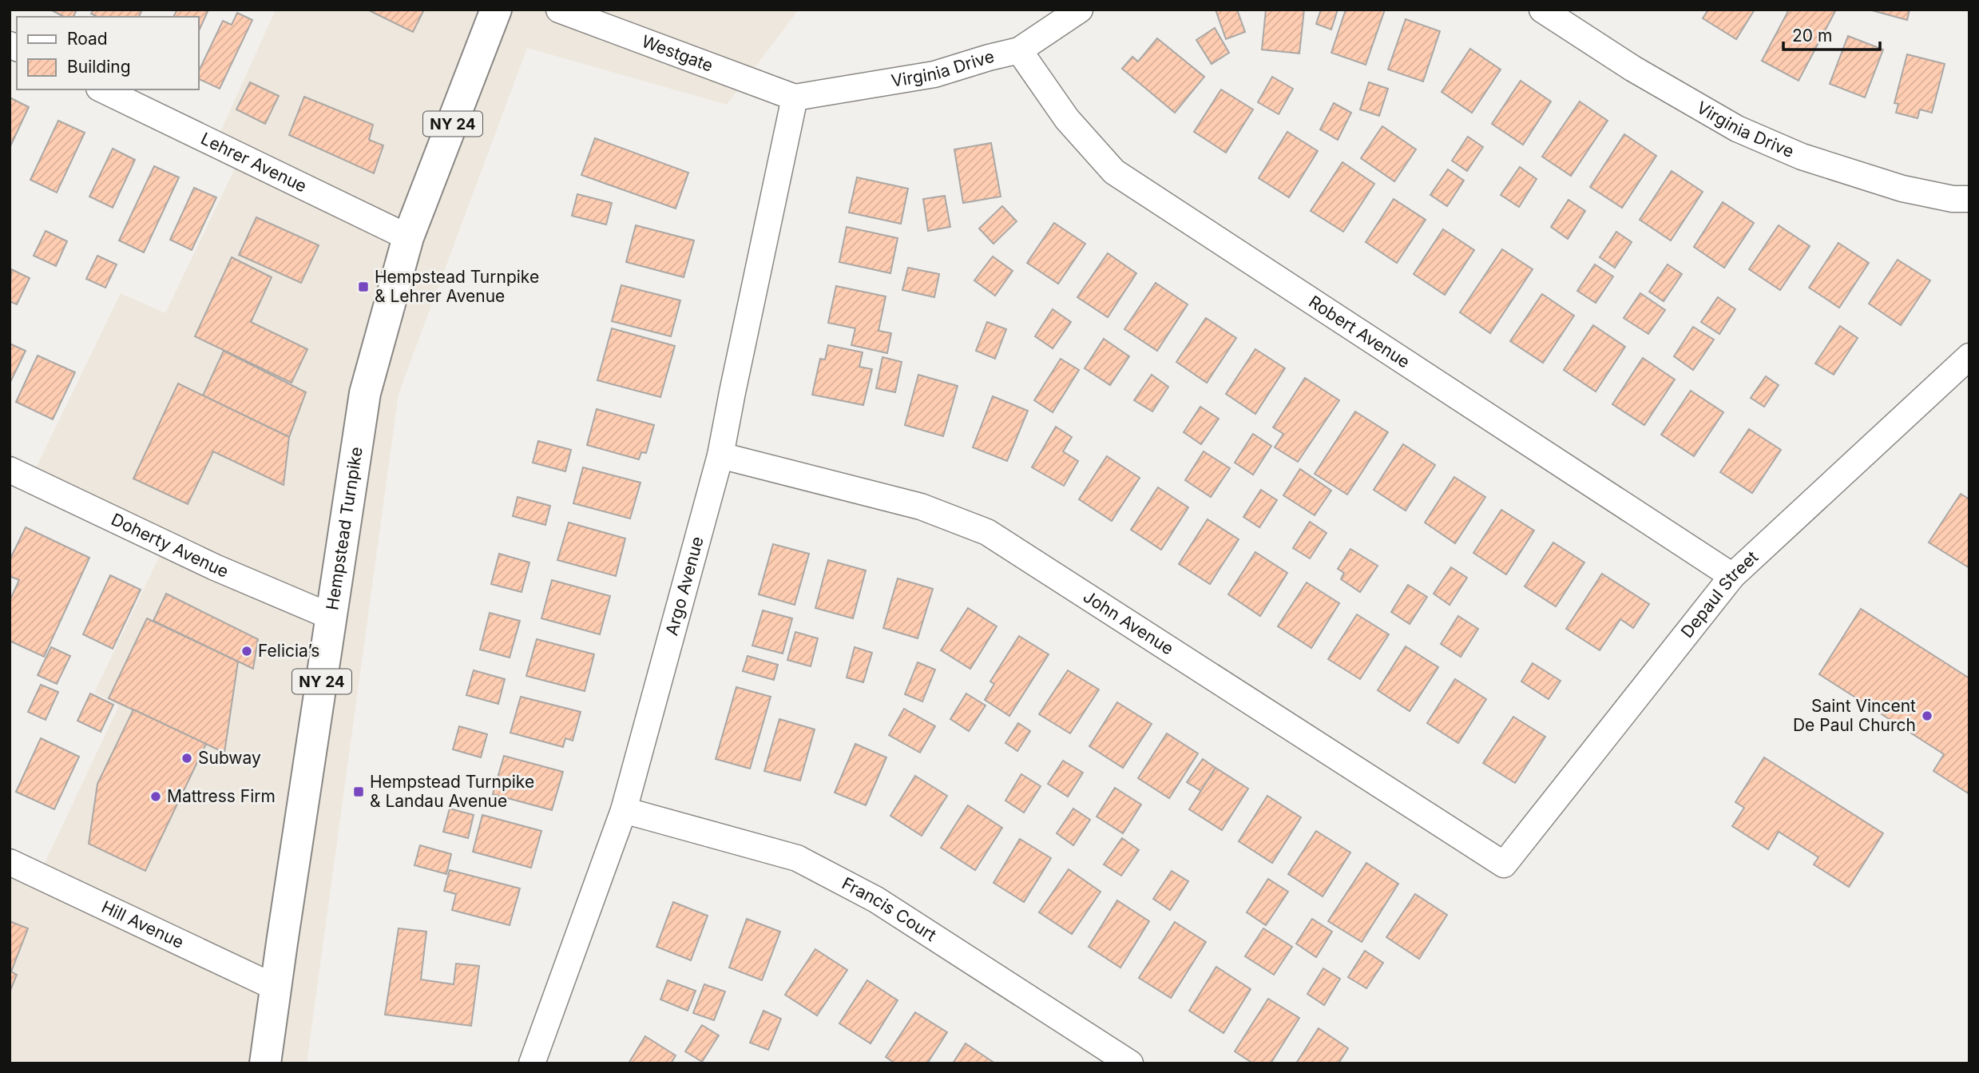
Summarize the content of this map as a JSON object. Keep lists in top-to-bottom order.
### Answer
{
  "streets": {
    "main road": ["NY 24", "Hempstead Turnpike"],
    "street": [
      "Westgate",
      "Virginia Drive",
      "Lehrer Avenue",
      "Robert Avenue",
      "Doherty Avenue",
      "Argo Avenue",
      "Depaul Street",
      "John Avenue",
      "Francis Court",
      "Hill Avenue"
    ]
  },
  "crossings": [
    ["Westgate", "Virginia Drive"],
    ["Westgate", "Argo Avenue"],
    ["Virginia Drive", "Robert Avenue"],
    ["Virginia Drive", "Argo Avenue"],
    ["Lehrer Avenue", "Hempstead Turnpike"],
    ["Robert Avenue", "Depaul Street"],
    ["Hempstead Turnpike", "Doherty Avenue"],
    ["Hempstead Turnpike", "Hill Avenue"],
    ["Argo Avenue", "John Avenue"],
    ["Argo Avenue", "Francis Court"],
    ["Depaul Street", "John Avenue"]
  ],
  "places": {
    "transit": ["Hempstead Turnpike & Lehrer Avenue", "Hempstead Turnpike & Landau Avenue"],
    "other": [
      "Felicia’s",
      "Saint Vincent De Paul Church",
      "Subway",
      "Mattress Firm"
    ]
  },
  "legend": ["Road", "Building"],
  "scale_bar": "20 m"
}
